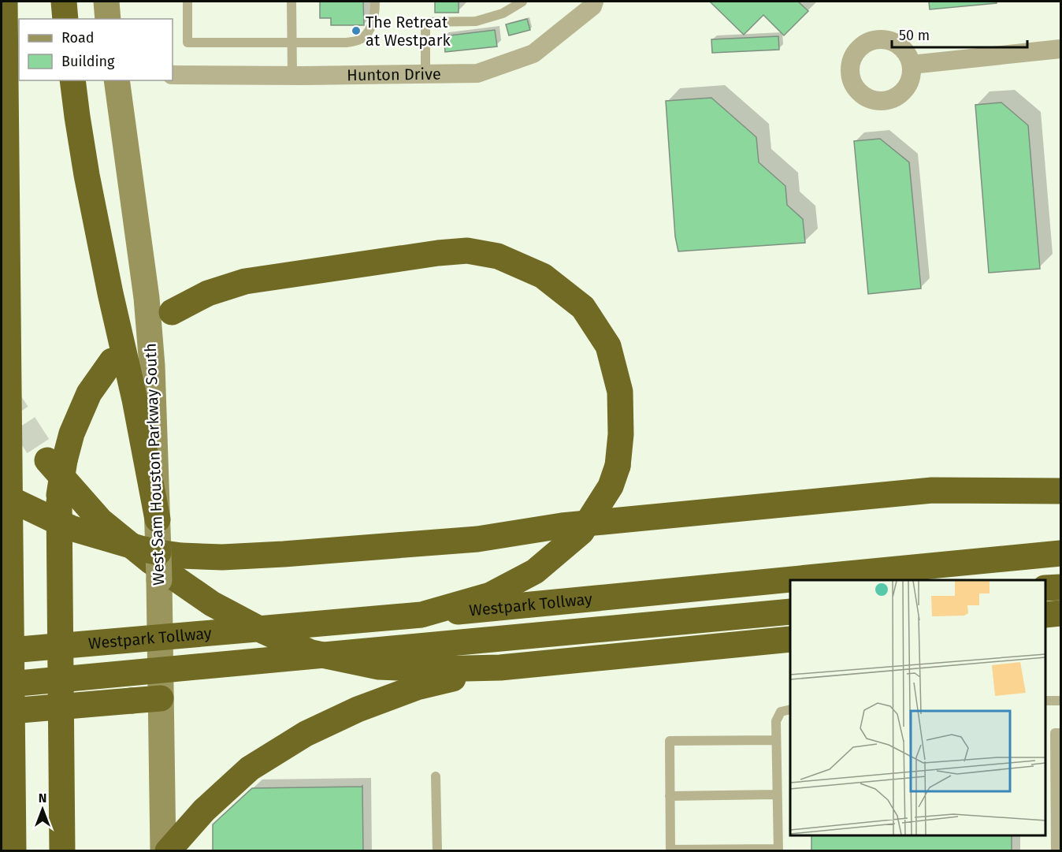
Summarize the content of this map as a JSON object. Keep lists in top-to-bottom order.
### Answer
{
  "streets": {
    "highway": ["Westpark Tollway"],
    "main road": ["West Sam Houston Parkway South"],
    "street": ["Hunton Drive"]
  },
  "places": ["The Retreat at Westpark"],
  "legend": ["Road", "Building"],
  "scale_bar": "50 m",
  "north": "top"
}
